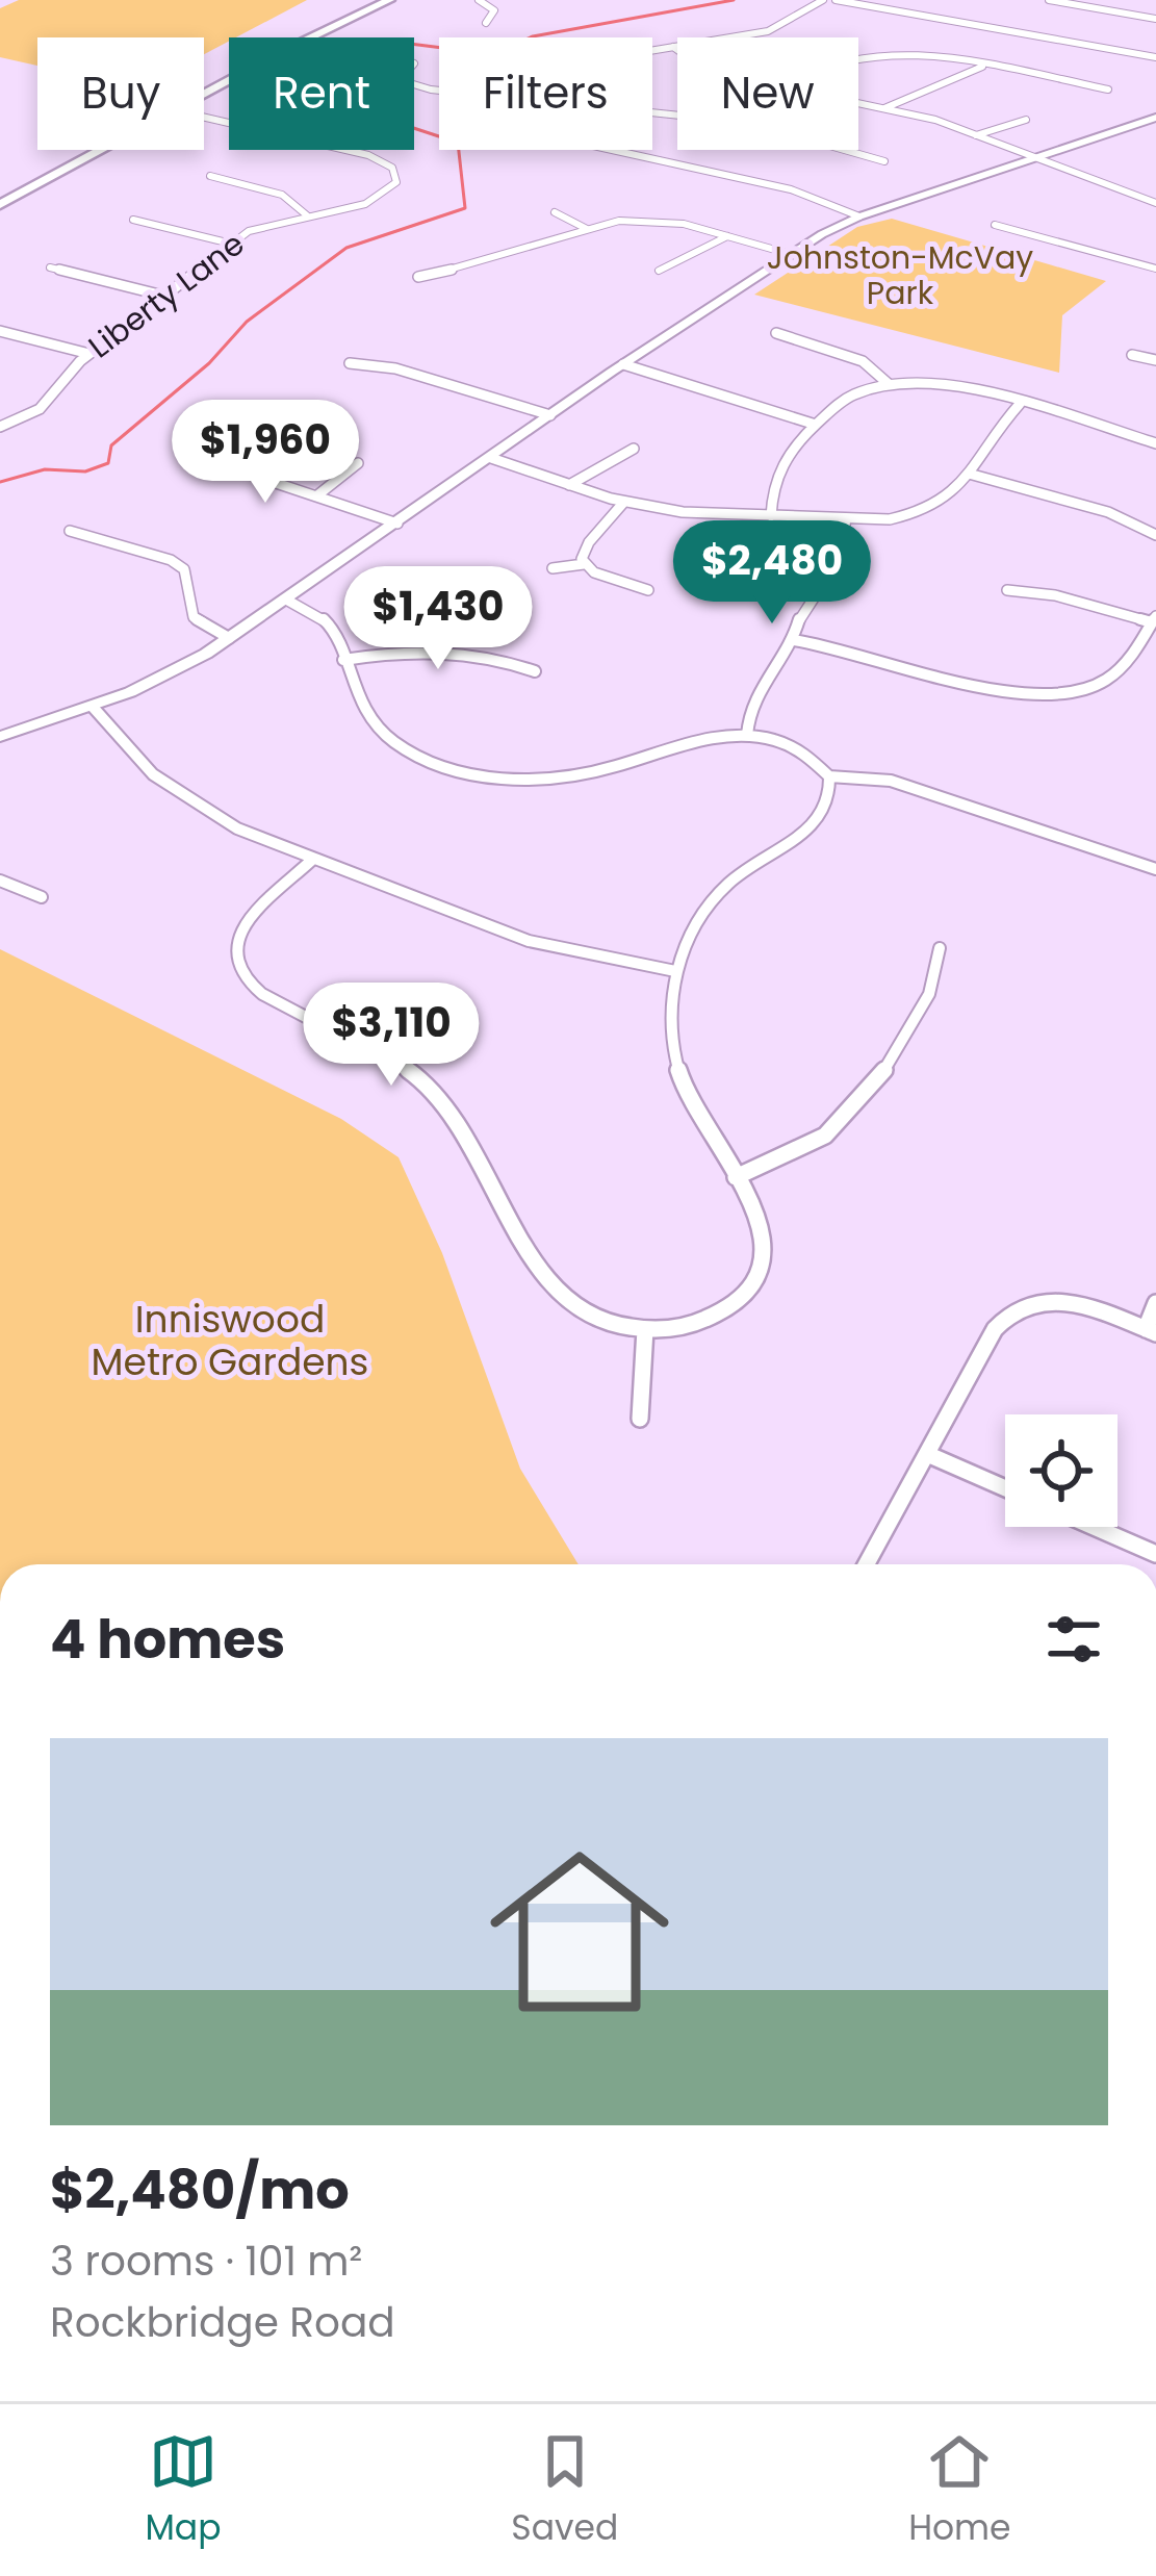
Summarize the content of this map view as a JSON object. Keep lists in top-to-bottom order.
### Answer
{
  "streets": {
    "street": ["Liberty Lane"]
  },
  "parks": ["Johnston-McVay Park", "Inniswood Metro Gardens"],
  "page": {
    "chip": [
      "Buy",
      "Rent",
      "Filters",
      "New"
    ],
    "price": [
      "$1,960",
      "$2,480",
      "$1,430",
      "$3,110"
    ],
    "heading": "4 homes",
    "list": [
      {
        "name": "$2,480/mo",
        "note": "3 rooms · 101 m² · Rockbridge Road"
      }
    ],
    "tabs": ["Map", "Saved", "Home"]
  }
}
